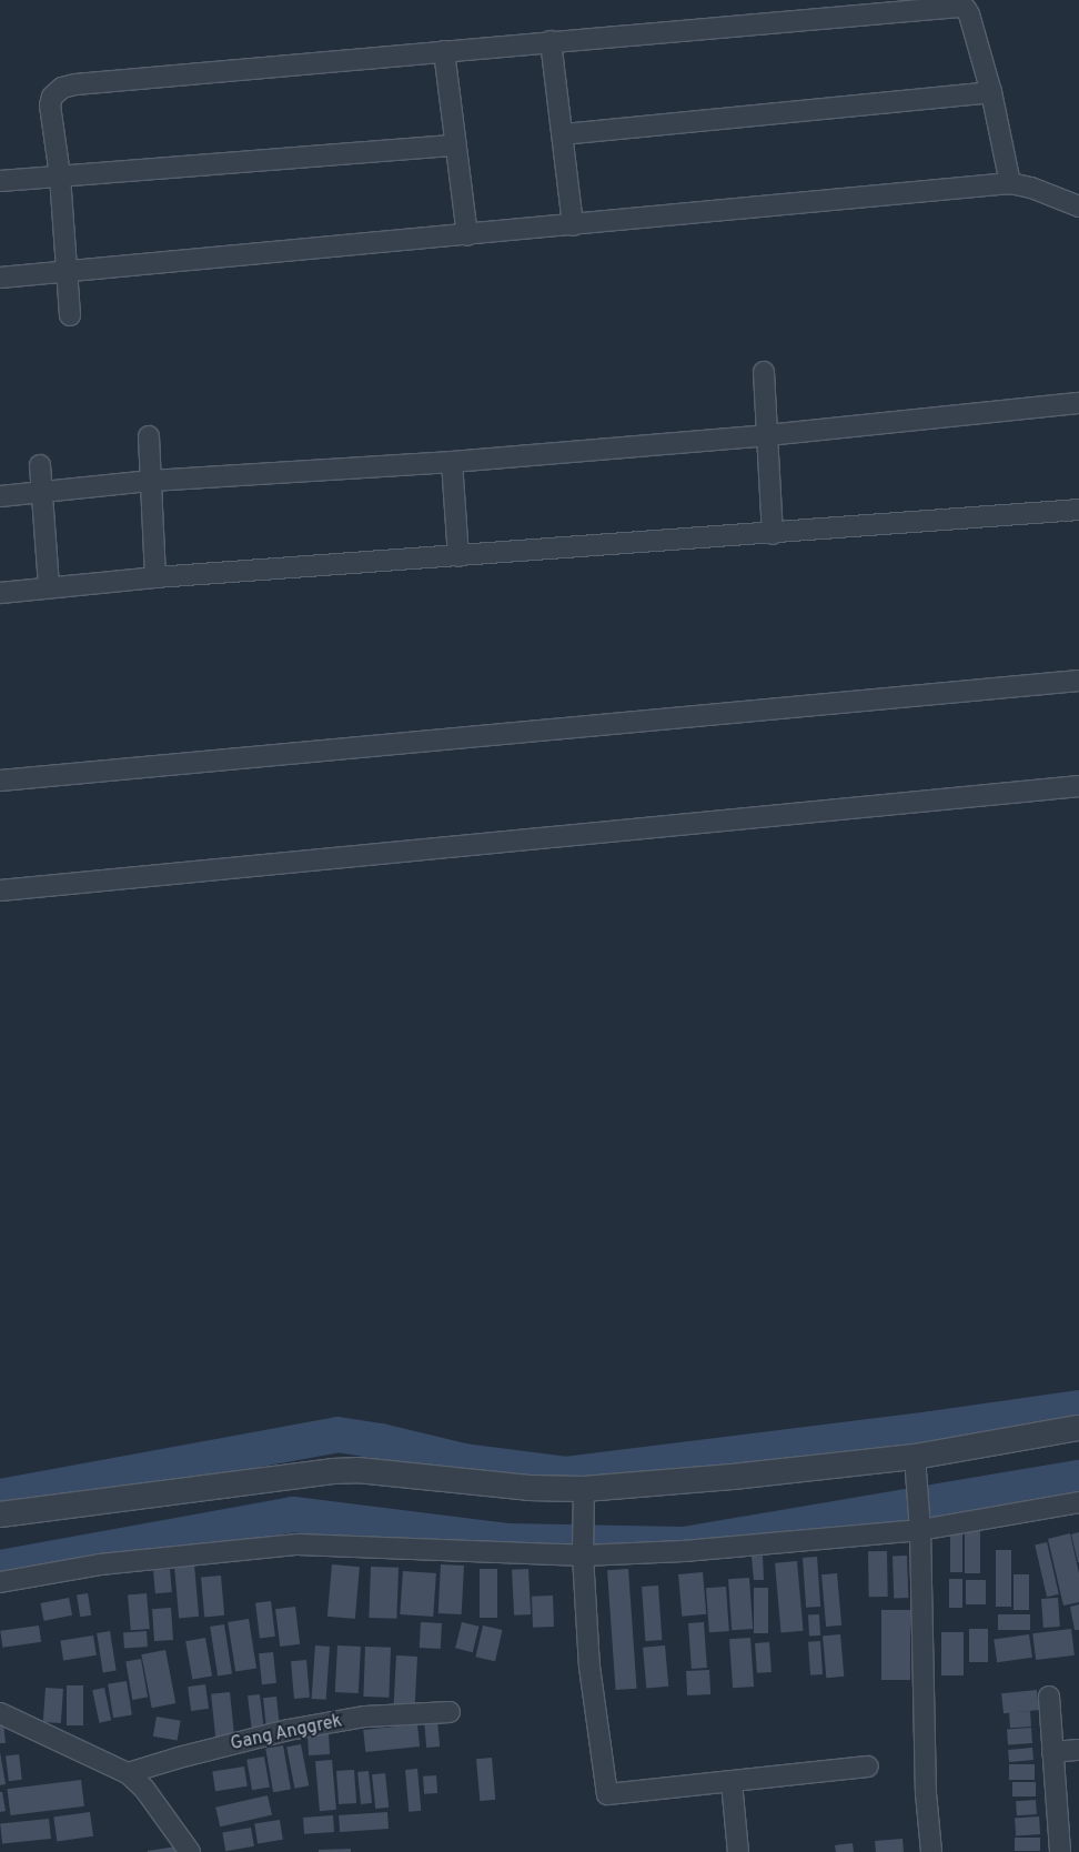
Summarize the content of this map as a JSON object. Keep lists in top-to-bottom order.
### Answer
{
  "streets": {
    "street": ["Gang Anggrek"]
  }
}
